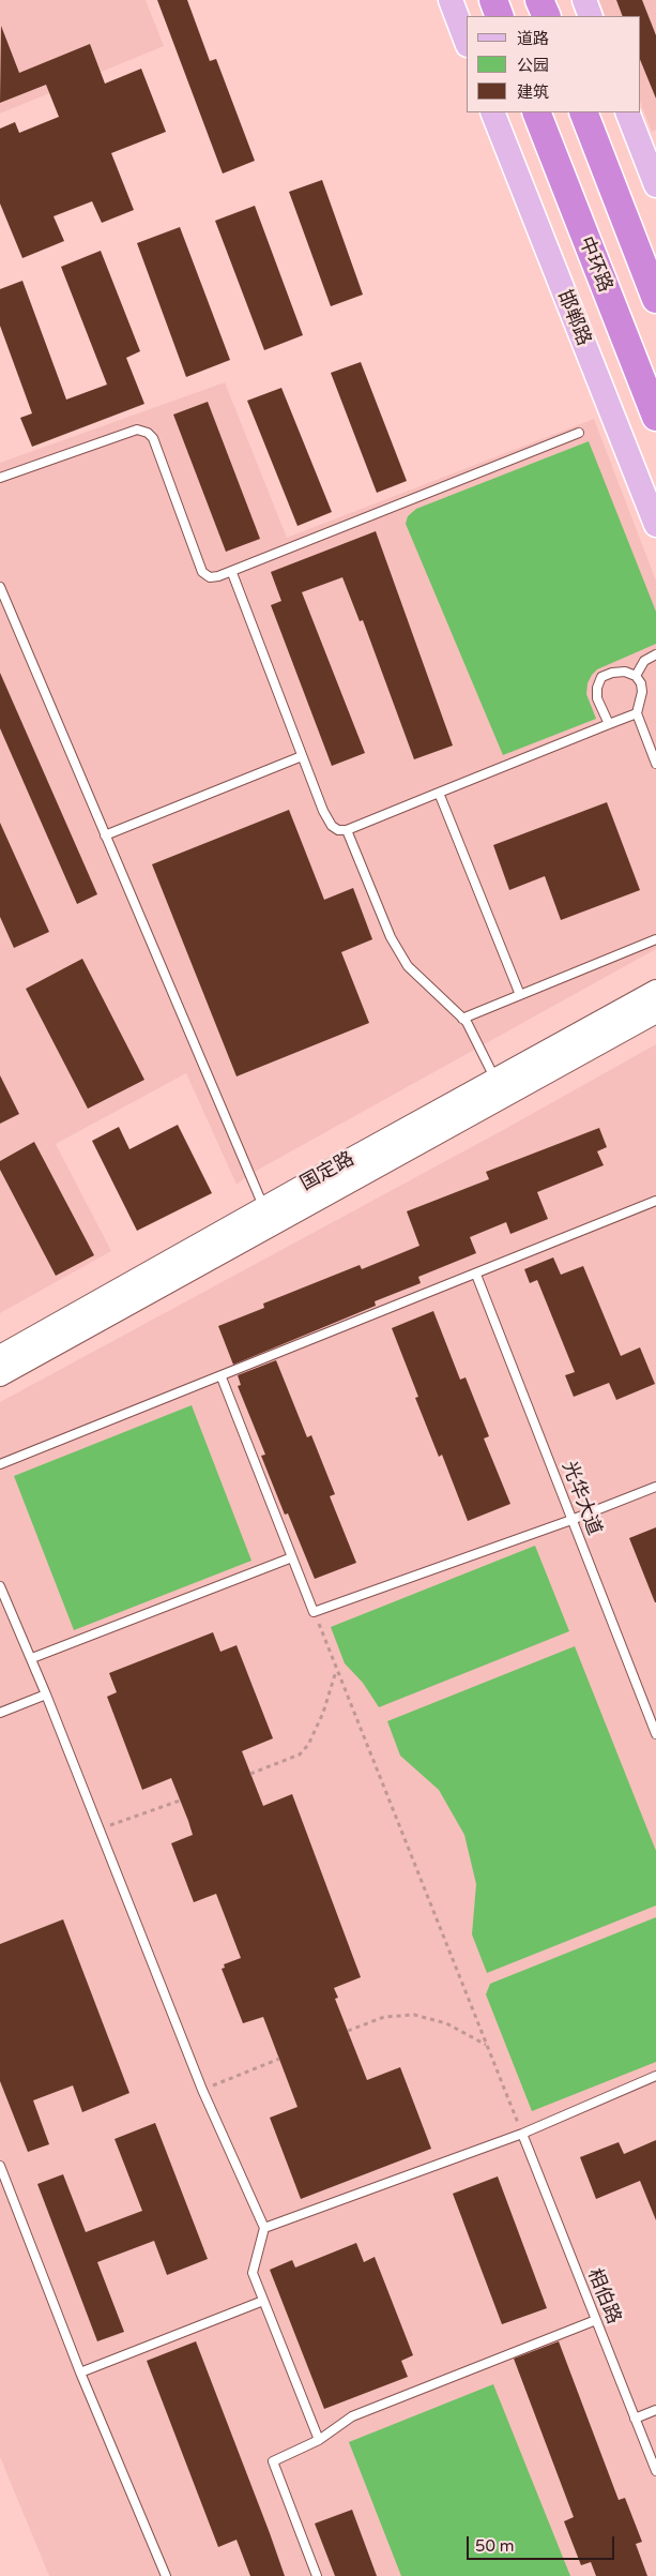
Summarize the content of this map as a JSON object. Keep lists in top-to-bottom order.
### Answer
{
  "streets": {
    "highway": ["中环路"],
    "main road": ["邯郸路"],
    "street": ["国定路"],
    "lane": ["光华大道", "相伯路"]
  },
  "legend": ["道路", "公园", "建筑"],
  "scale_bar": "50 m"
}
